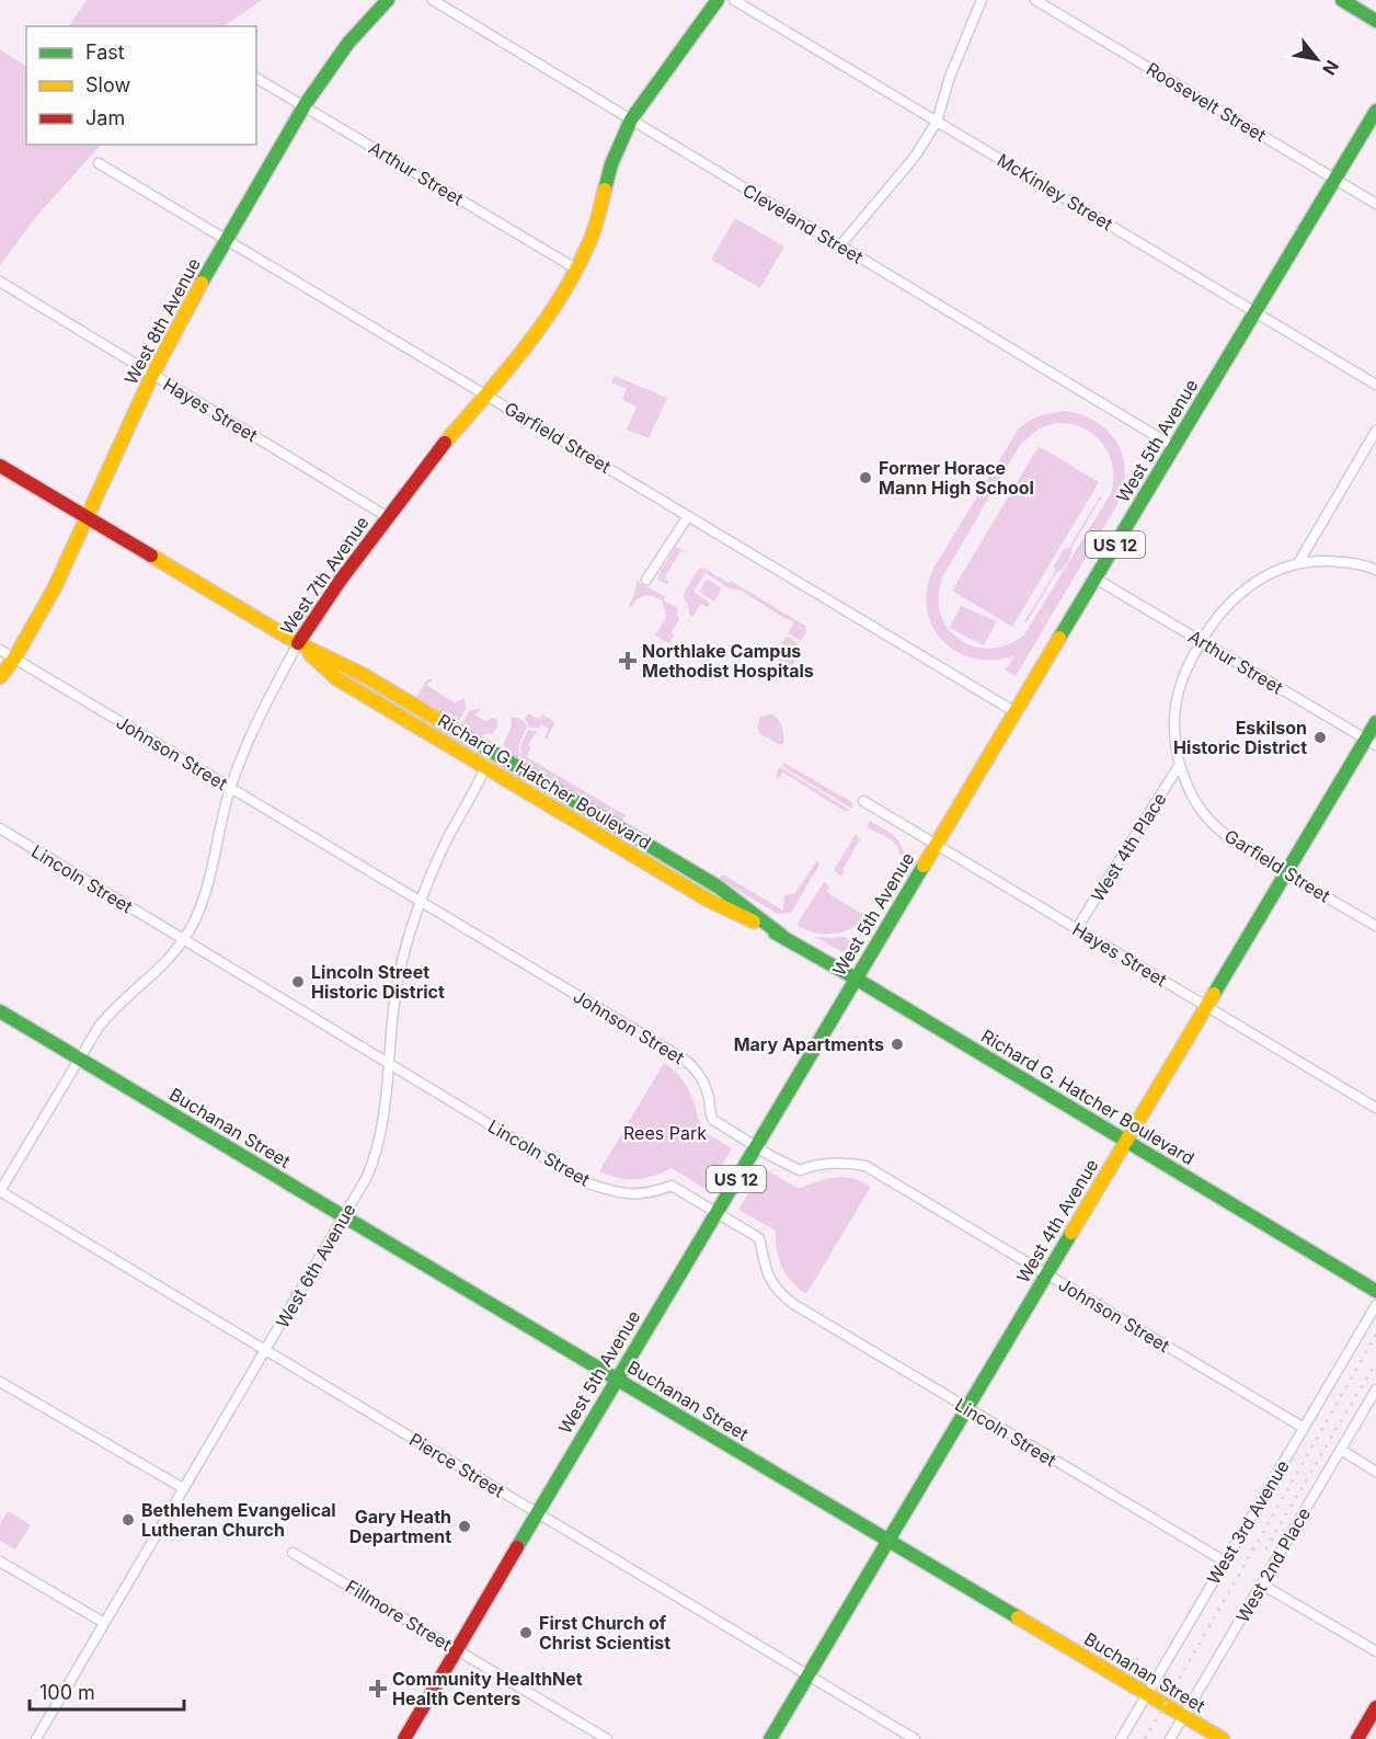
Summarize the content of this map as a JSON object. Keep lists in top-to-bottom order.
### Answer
{
  "streets": {
    "main road": [
      "West 8th Avenue",
      "West 5th Avenue",
      "US 12",
      "West 7th Avenue",
      "Richard G. Hatcher Boulevard",
      "Buchanan Street",
      "West 4th Avenue"
    ],
    "street": [
      "Roosevelt Street",
      "Arthur Street",
      "McKinley Street",
      "Cleveland Street",
      "Hayes Street",
      "Garfield Street",
      "Johnson Street",
      "West 4th Place",
      "Lincoln Street",
      "West 6th Avenue",
      "Pierce Street",
      "West 3rd Avenue",
      "West 2nd Place",
      "Fillmore Street"
    ]
  },
  "crossings": [
    ["Roosevelt Street", "West 5th Avenue"],
    ["Arthur Street", "West 8th Avenue"],
    ["Arthur Street", "Garfield Street"],
    ["Arthur Street", "West 5th Avenue"],
    ["Arthur Street", "West 7th Avenue"],
    ["Arthur Street", "West 4th Avenue"],
    ["McKinley Street", "West 5th Avenue"],
    ["Cleveland Street", "West 5th Avenue"],
    ["Cleveland Street", "West 7th Avenue"],
    ["West 8th Avenue", "Hayes Street"],
    ["West 8th Avenue", "Garfield Street"],
    ["West 8th Avenue", "Johnson Street"],
    ["West 8th Avenue", "Richard G. Hatcher Boulevard"],
    ["Hayes Street", "West 5th Avenue"],
    ["Hayes Street", "West 7th Avenue"],
    ["Hayes Street", "West 4th Place"],
    ["Hayes Street", "West 4th Avenue"],
    ["Garfield Street", "West 5th Avenue"],
    ["Garfield Street", "West 7th Avenue"],
    ["Garfield Street", "West 4th Place"],
    ["Garfield Street", "West 4th Avenue"],
    ["West 5th Avenue", "Johnson Street"],
    ["West 5th Avenue", "Richard G. Hatcher Boulevard"],
    ["West 5th Avenue", "Lincoln Street"],
    ["West 5th Avenue", "Buchanan Street"],
    ["West 5th Avenue", "Pierce Street"],
    ["West 5th Avenue", "Fillmore Street"],
    ["West 7th Avenue", "Johnson Street"],
    ["West 7th Avenue", "Richard G. Hatcher Boulevard"],
    ["West 7th Avenue", "Lincoln Street"],
    ["West 7th Avenue", "Buchanan Street"],
    ["West 7th Avenue", "Pierce Street"],
    ["Johnson Street", "West 4th Avenue"],
    ["Johnson Street", "West 6th Avenue"],
    ["Johnson Street", "West 3rd Avenue"],
    ["Richard G. Hatcher Boulevard", "West 4th Avenue"],
    ["Richard G. Hatcher Boulevard", "West 6th Avenue"],
    ["Lincoln Street", "West 4th Avenue"],
    ["Lincoln Street", "West 6th Avenue"],
    ["Lincoln Street", "West 3rd Avenue"],
    ["Buchanan Street", "West 4th Avenue"],
    ["Buchanan Street", "West 6th Avenue"],
    ["Buchanan Street", "West 3rd Avenue"],
    ["Buchanan Street", "West 2nd Place"],
    ["West 4th Avenue", "Pierce Street"],
    ["West 6th Avenue", "Pierce Street"]
  ],
  "parks": ["Rees Park"],
  "places": {
    "other": [
      "Former Horace Mann High School",
      "Eskilson Historic District",
      "Lincoln Street Historic District",
      "Mary Apartments",
      "Bethlehem Evangelical Lutheran Church",
      "Gary Heath Department",
      "First Church of Christ Scientist"
    ],
    "health": ["Northlake Campus Methodist Hospitals", "Community HealthNet Health Centers"]
  },
  "legend": ["Fast", "Slow", "Jam"],
  "scale_bar": "100 m",
  "north": "bottom right"
}
